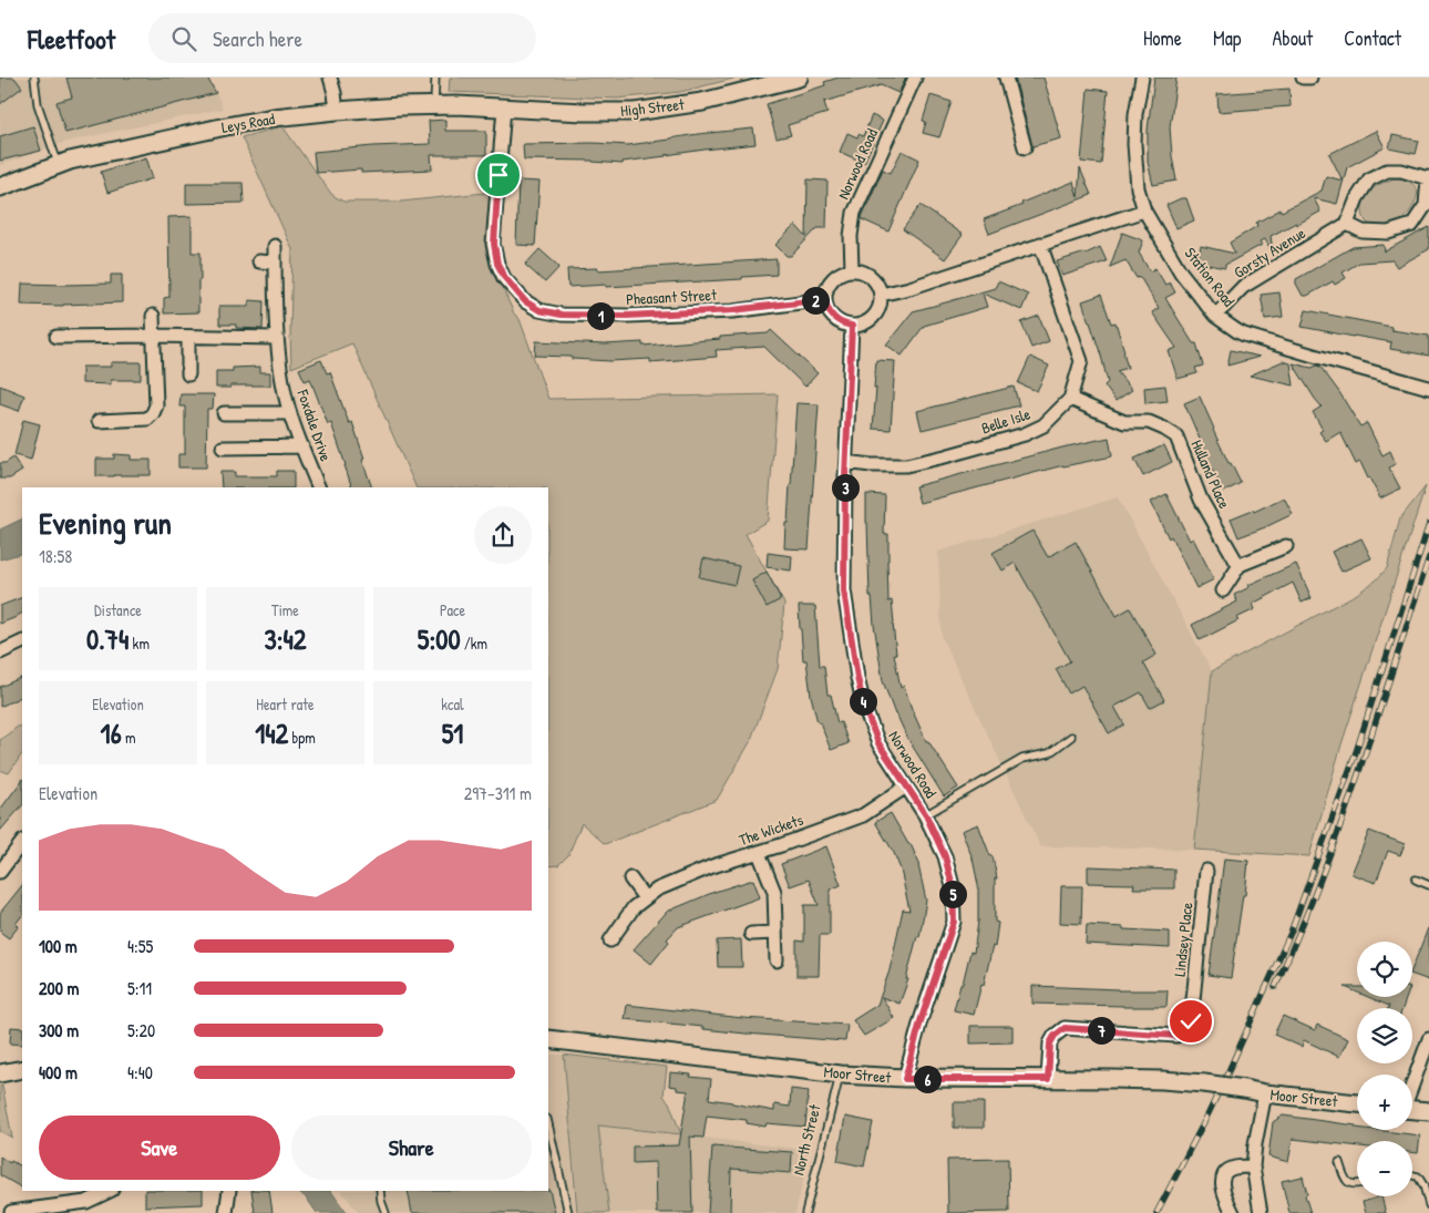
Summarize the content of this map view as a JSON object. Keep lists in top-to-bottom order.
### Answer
{
  "streets": {
    "street": [
      "High Street",
      "Leys Road",
      "Norwood Road",
      "Gorsty Avenue",
      "Station Road",
      "Pheasant Street",
      "Belle Isle",
      "Foxdale Drive",
      "Hulland Place",
      "The Wickets",
      "Lindsey Place",
      "Moor Street"
    ],
    "lane": ["North Street"]
  },
  "crossings": [
    ["High Street", "Leys Road"],
    ["High Street", "Pheasant Street"],
    ["Leys Road", "Pheasant Street"],
    ["Norwood Road", "Pheasant Street"],
    ["Norwood Road", "Belle Isle"],
    ["Norwood Road", "The Wickets"],
    ["Norwood Road", "Moor Street"],
    ["Gorsty Avenue", "Station Road"],
    ["Belle Isle", "Hulland Place"],
    ["Lindsey Place", "Moor Street"],
    ["Moor Street", "North Street"]
  ],
  "page": {
    "header": "Fleetfoot",
    "search": "Search here",
    "nav": [
      "Home",
      "Map",
      "About",
      "Contact"
    ],
    "pins": [
      "2",
      "1",
      "3",
      "4",
      "5",
      "7",
      "6"
    ],
    "heading": ["Evening run", "18:58"],
    "stats": [
      ["Distance", "0.74 km"],
      ["Time", "3:42"],
      ["Pace", "5:00 /km"],
      ["Elevation", "16 m"],
      ["Heart rate", "142 bpm"],
      ["kcal", "51"]
    ],
    "chart": ["Elevation", "297–311 m"],
    "list": [
      {
        "name": "100 m",
        "note": "4:55"
      },
      {
        "name": "200 m",
        "note": "5:11"
      },
      {
        "name": "300 m",
        "note": "5:20"
      },
      {
        "name": "400 m",
        "note": "4:40"
      }
    ],
    "map_buttons": ["+", "−"],
    "buttons": ["Save", "Share"]
  }
}
